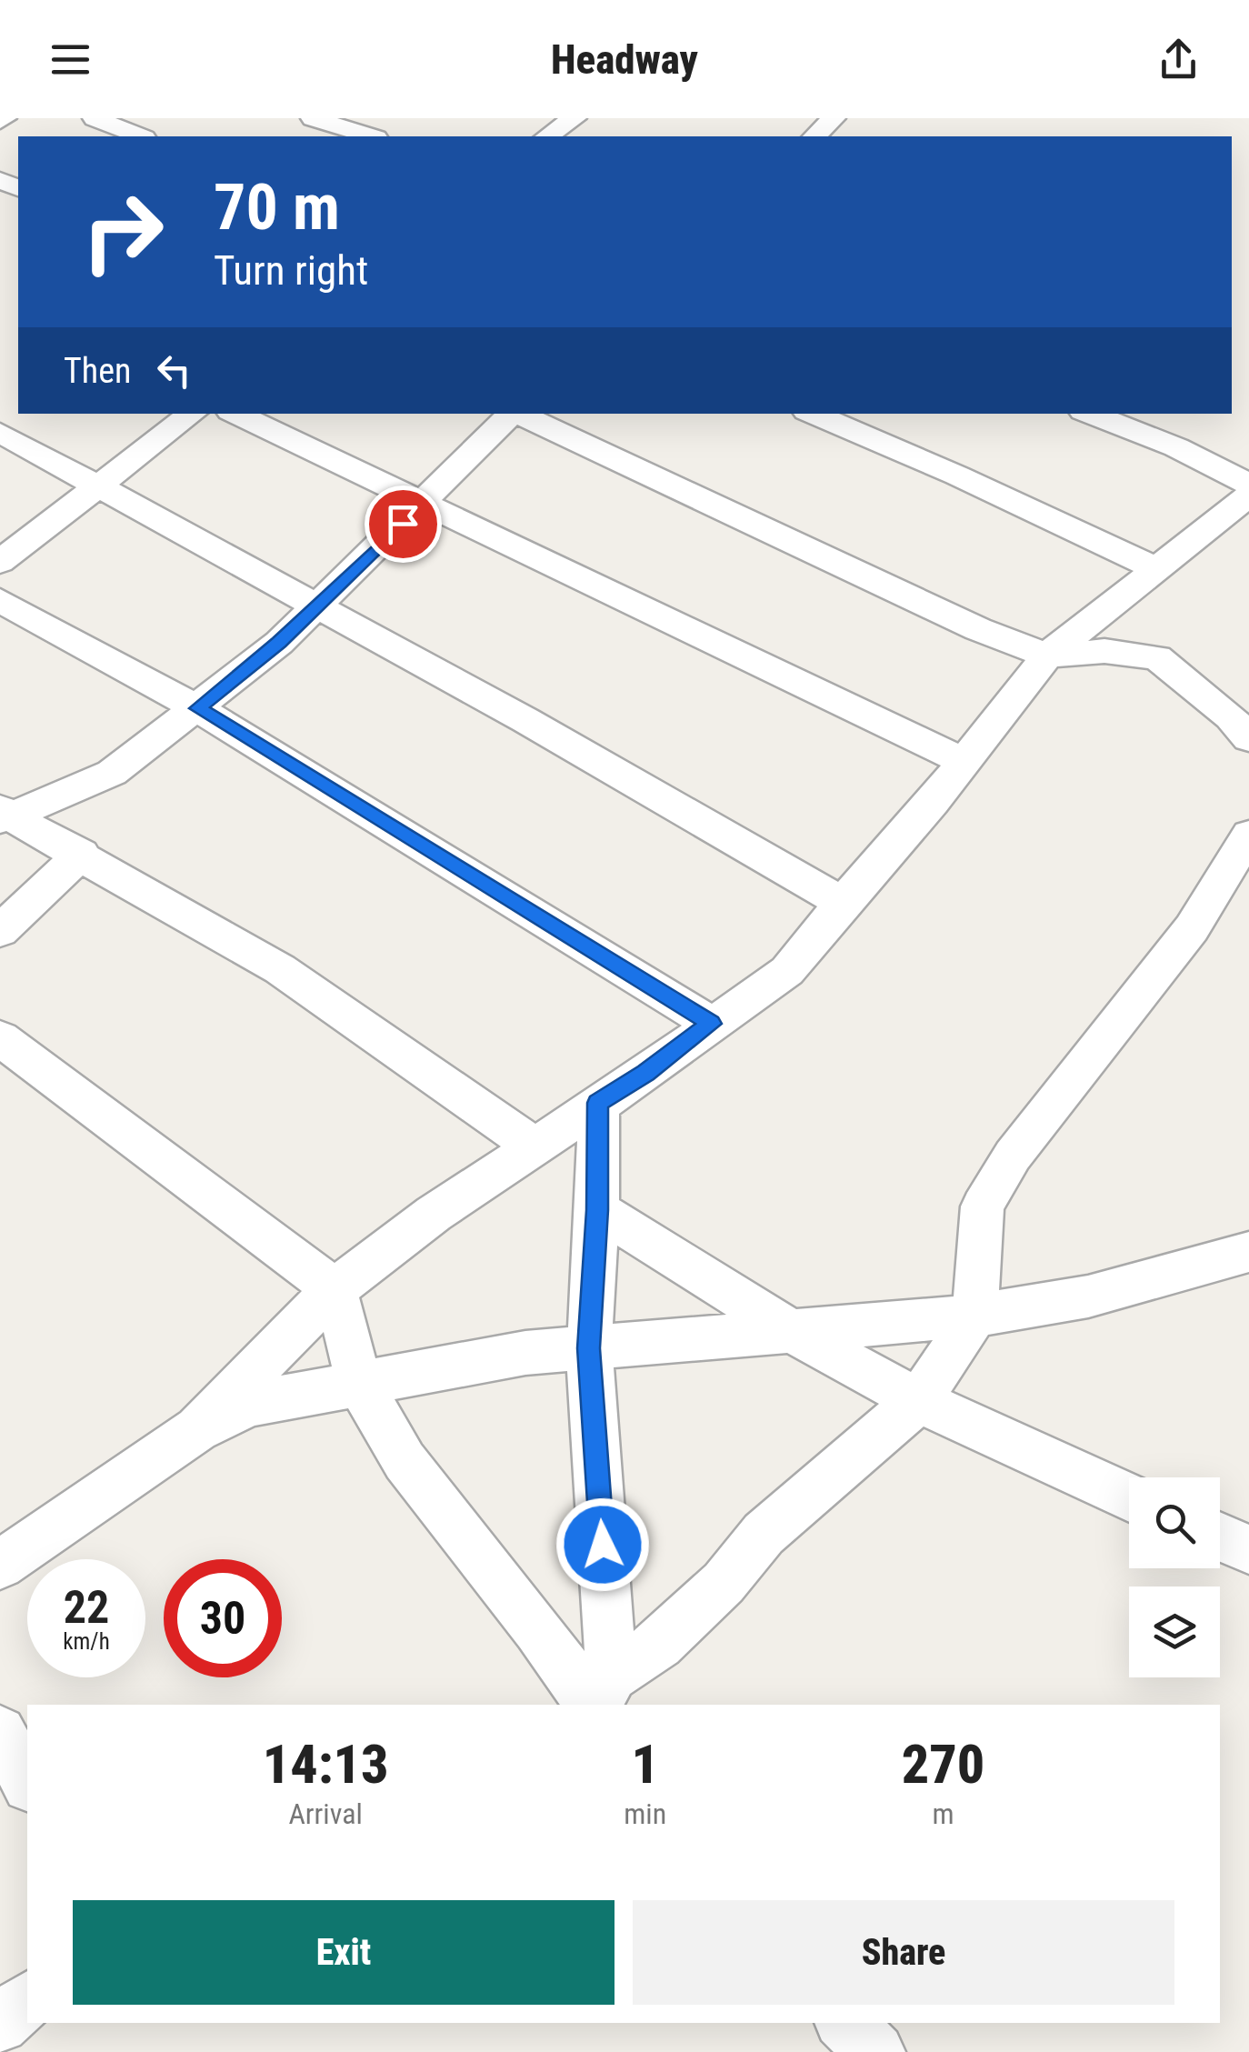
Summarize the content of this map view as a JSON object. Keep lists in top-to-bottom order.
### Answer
{
  "page": {
    "header": "Headway",
    "turn": ["70 m", "Turn right"],
    "then": "Then",
    "speed": "22 km/h",
    "limit": "30",
    "eta": [
      "14:13",
      "Arrival",
      "1",
      "min",
      "270",
      "m"
    ],
    "buttons": ["Exit", "Share"]
  }
}
